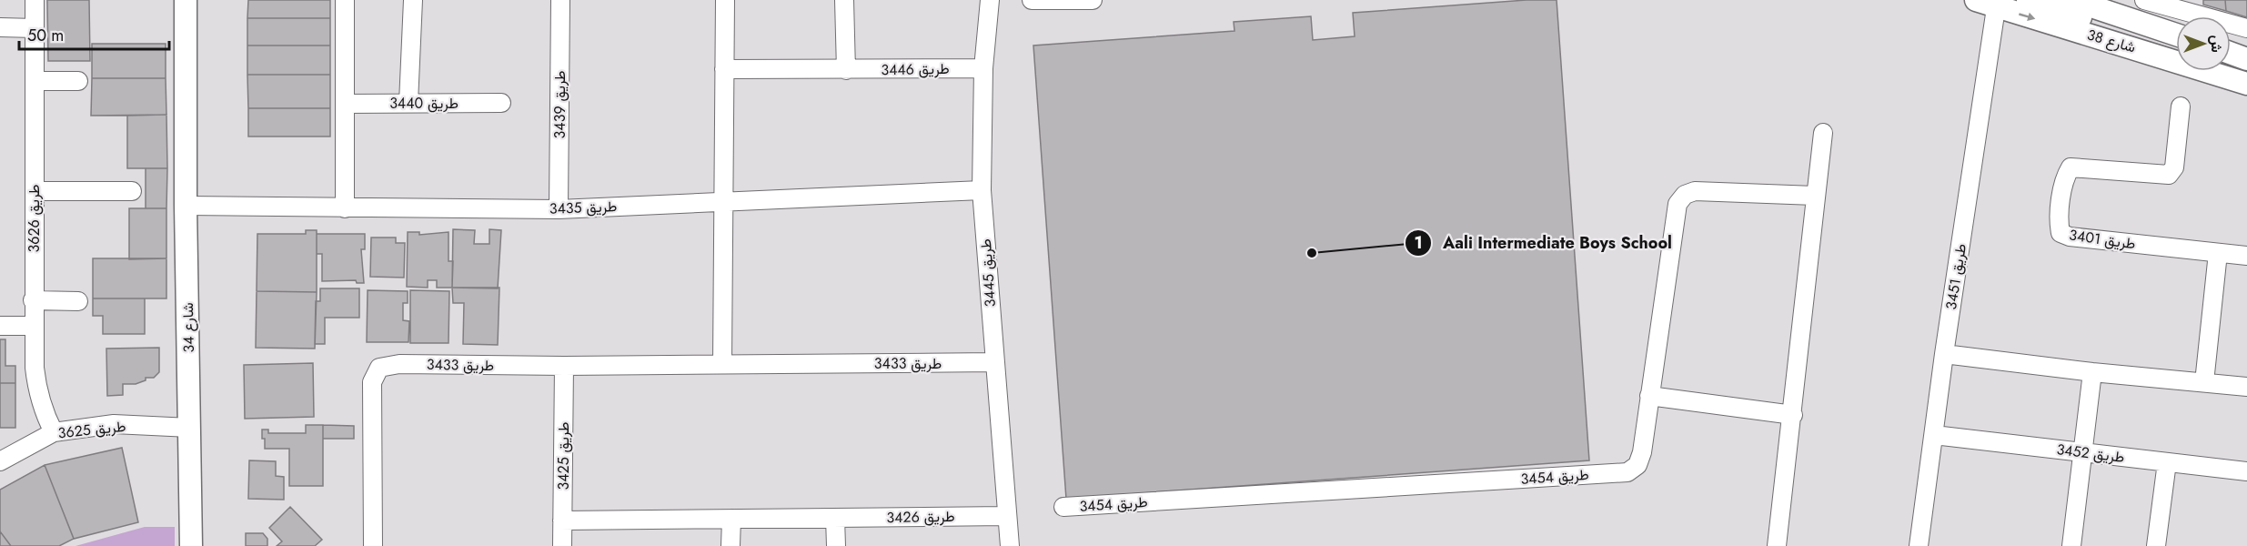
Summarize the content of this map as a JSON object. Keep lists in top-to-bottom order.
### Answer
{
  "streets": {
    "street": [
      "شارع 38",
      "طريق 3446",
      "طريق 3440",
      "طريق 3439",
      "طريق 3435",
      "طريق 3626",
      "طريق 3401",
      "طريق 3445",
      "طريق 3451",
      "شارع 34",
      "طريق 3433",
      "طريق 3625",
      "طريق 3452",
      "طريق 3425",
      "طريق 3454",
      "طريق 3426"
    ]
  },
  "crossings": [
    ["شارع 38", "طريق 3451"],
    ["طريق 3446", "طريق 3445"],
    ["طريق 3439", "طريق 3435"],
    ["طريق 3435", "طريق 3445"],
    ["طريق 3435", "شارع 34"],
    ["طريق 3626", "طريق 3625"],
    ["طريق 3445", "طريق 3433"],
    ["طريق 3445", "طريق 3426"],
    ["طريق 3451", "طريق 3452"],
    ["شارع 34", "طريق 3625"],
    ["طريق 3433", "طريق 3425"],
    ["طريق 3425", "طريق 3426"]
  ],
  "places": ["Aali Intermediate Boys School"],
  "scale_bar": "50 m",
  "north": "right"
}
